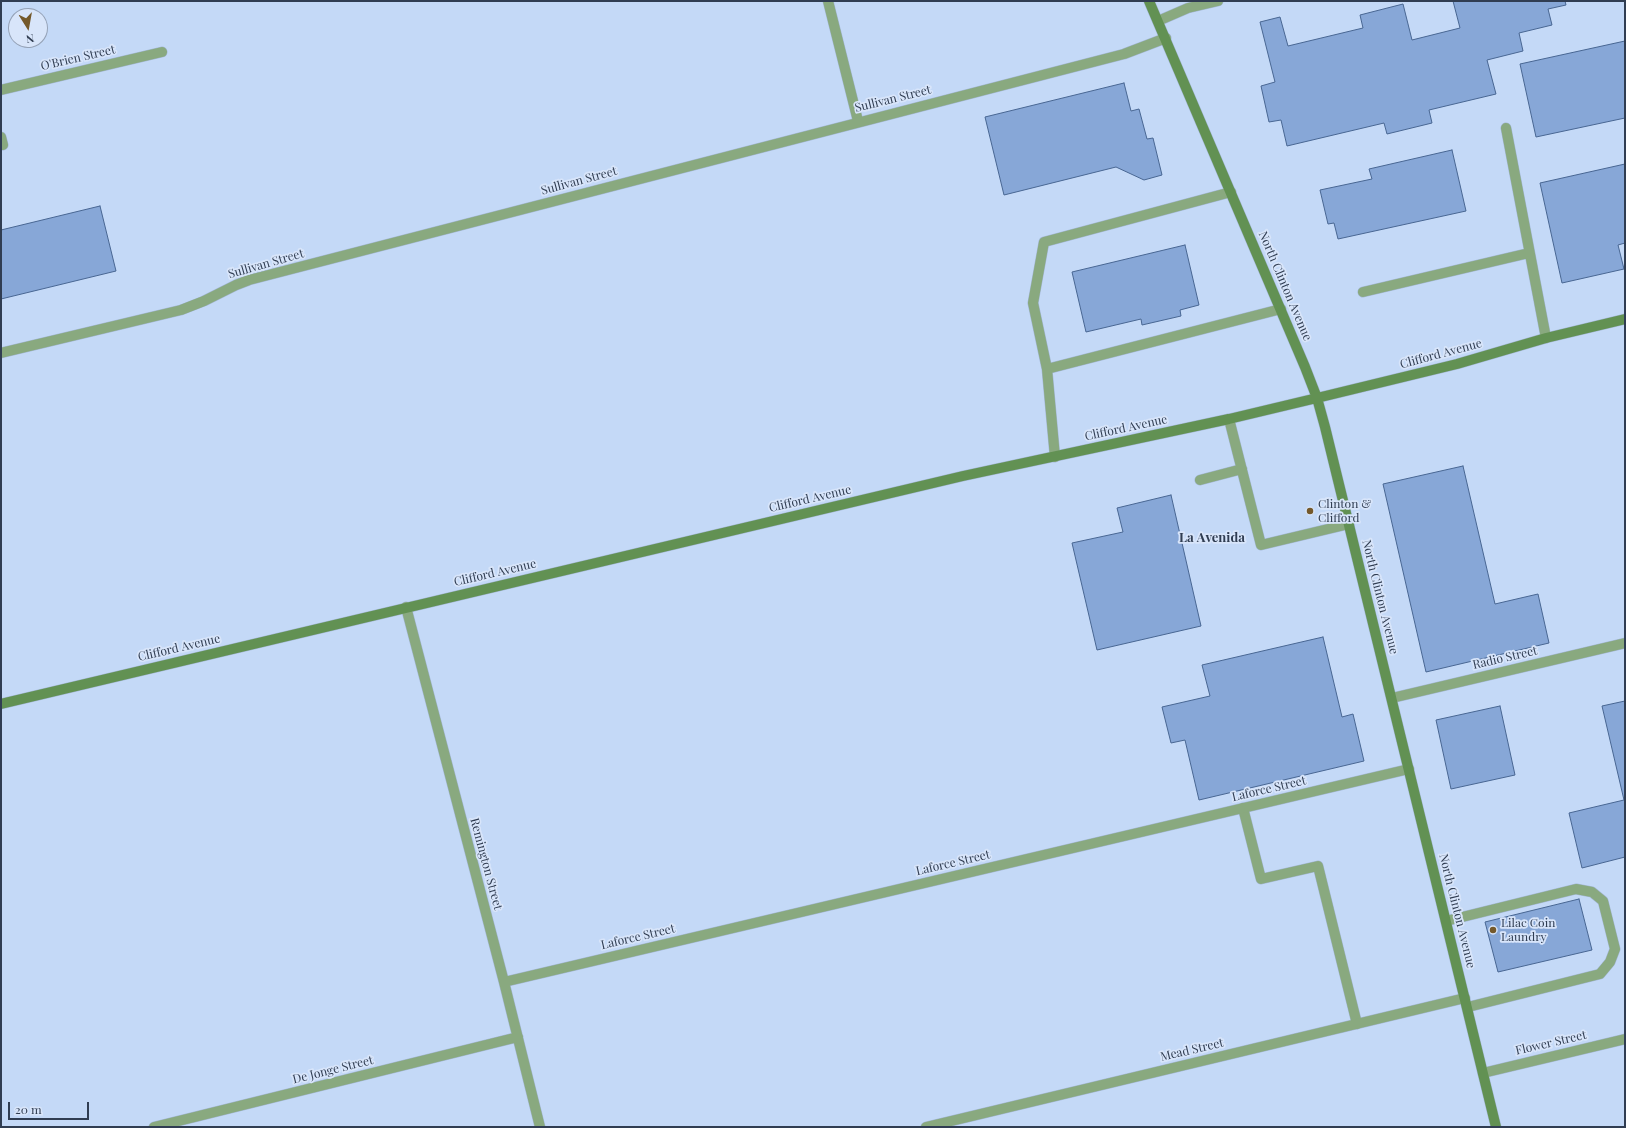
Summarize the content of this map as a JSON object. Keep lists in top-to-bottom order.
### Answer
{
  "streets": {
    "main road": ["North Clinton Avenue", "Clifford Avenue"],
    "street": [
      "O'Brien Street",
      "Sullivan Street",
      "Radio Street",
      "Laforce Street",
      "Remington Street",
      "Flower Street",
      "Mead Street",
      "De Jonge Street"
    ]
  },
  "crossings": [
    ["Sullivan Street", "North Clinton Avenue"],
    ["North Clinton Avenue", "Clifford Avenue"],
    ["North Clinton Avenue", "Radio Street"],
    ["North Clinton Avenue", "Laforce Street"],
    ["North Clinton Avenue", "Flower Street"],
    ["North Clinton Avenue", "Mead Street"],
    ["Clifford Avenue", "Remington Street"],
    ["Laforce Street", "Remington Street"],
    ["Remington Street", "De Jonge Street"]
  ],
  "districts": ["La Avenida"],
  "places": ["Clinton & Clifford", "Lilac Coin Laundry"],
  "scale_bar": "20 m",
  "north": "bottom"
}
